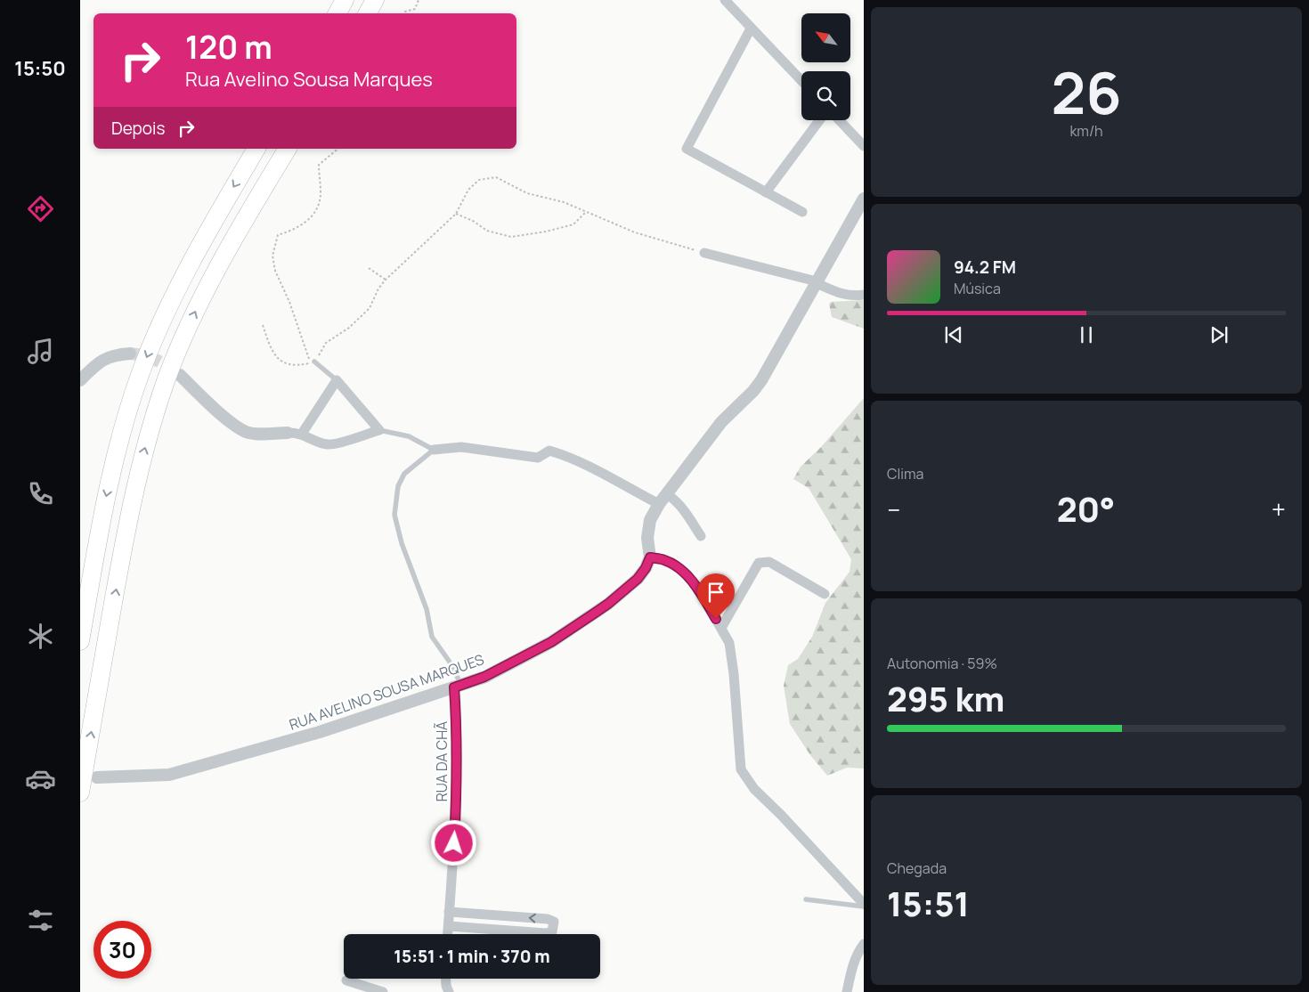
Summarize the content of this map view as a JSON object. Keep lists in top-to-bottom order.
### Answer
{
  "streets": {
    "street": ["RUA AVELINO SOUSA MARQUES", "RUA DA CHÃ"]
  },
  "crossings": [
    ["RUA AVELINO SOUSA MARQUES", "RUA DA CHÃ"]
  ],
  "north": "top left",
  "page": {
    "tabs": "15:50",
    "tile": [
      ["26", "km/h"],
      "Clima",
      ["Autonomia · 59%", "295 km"],
      ["Chegada", "15:51"]
    ],
    "turn": ["120 m", "Rua Avelino Sousa Marques"],
    "then": "Depois",
    "song": ["94.2 FM", "Música"],
    "heat": ["−", "20°", "+"],
    "limit": "30",
    "trip": "15:51 · 1 min · 370 m"
  }
}
